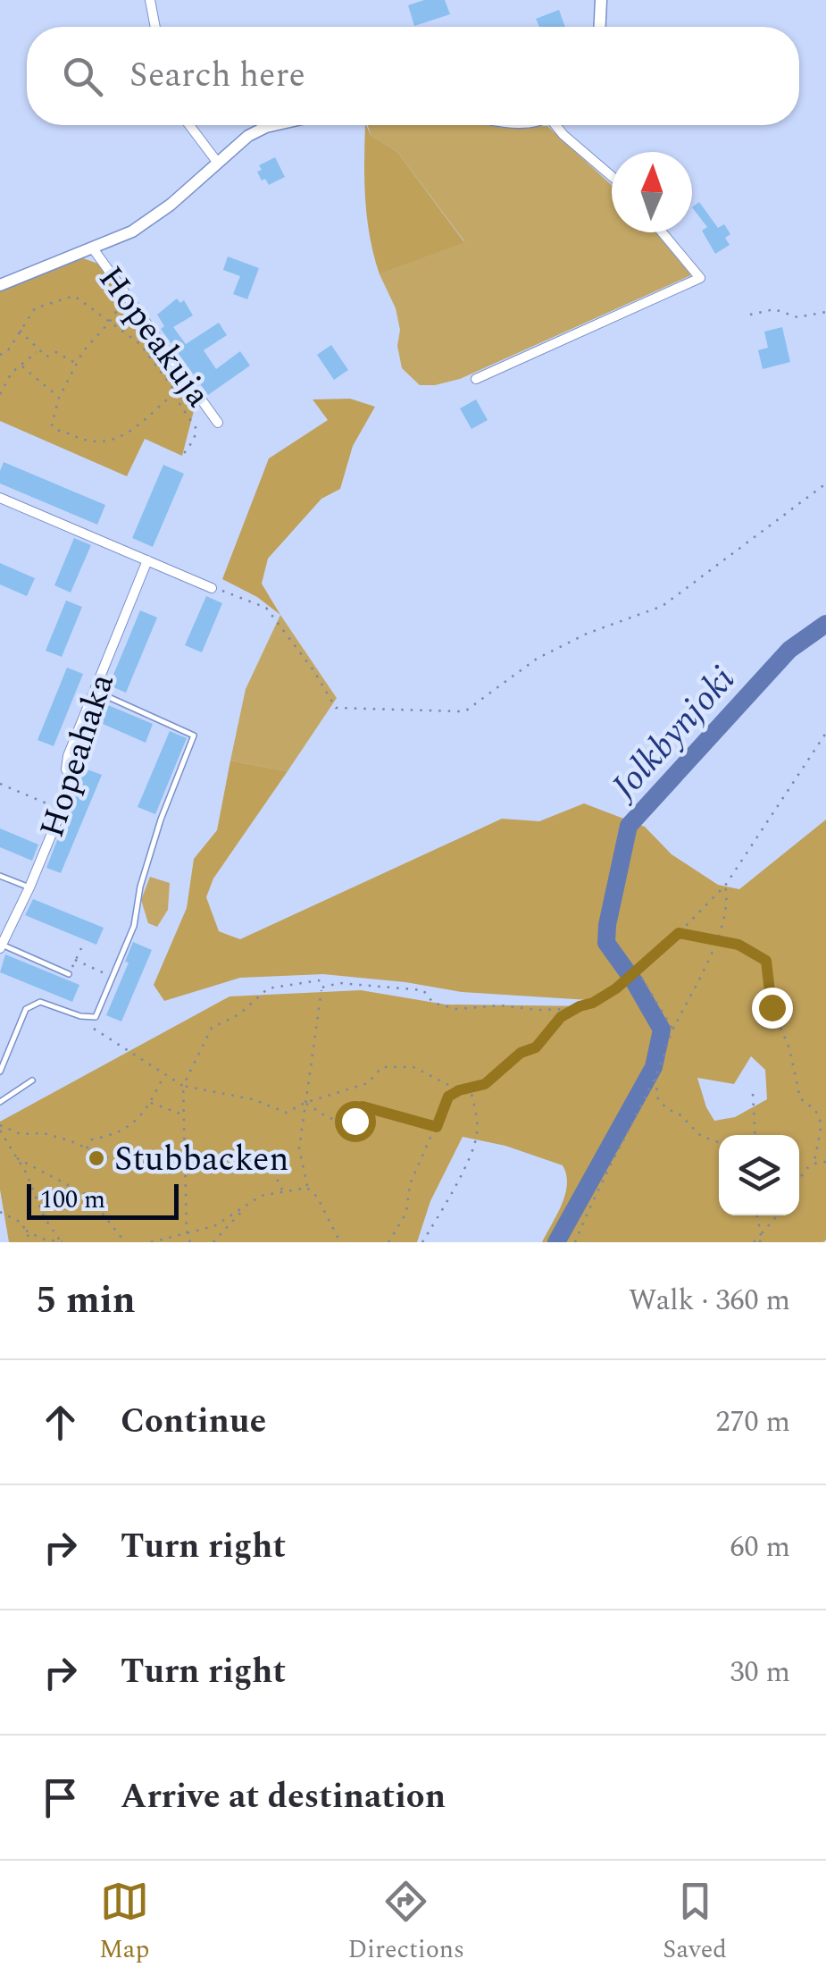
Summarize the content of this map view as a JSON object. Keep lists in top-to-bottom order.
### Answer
{
  "streets": {
    "street": ["Hopeakuja", "Hopeahaka"]
  },
  "water": ["Jolkbynjoki"],
  "places": ["Stubbacken"],
  "scale_bar": "100 m",
  "north": "top",
  "page": {
    "search": "Search here",
    "scale": "100 m",
    "heading": ["5 min", "Walk · 360 m"],
    "list": [
      ["Continue", "270 m"],
      ["Turn right", "60 m"],
      ["Turn right", "30 m"],
      "Arrive at destination"
    ],
    "nav": ["Map", "Directions", "Saved"]
  }
}
